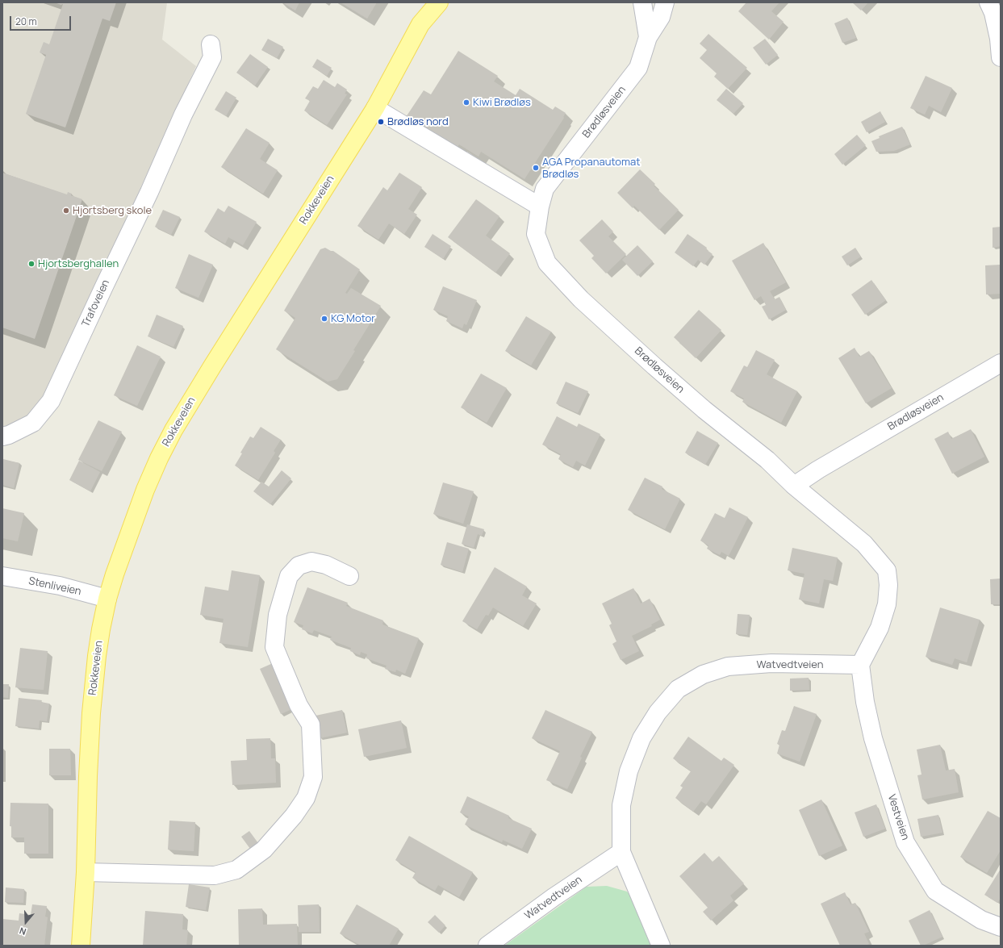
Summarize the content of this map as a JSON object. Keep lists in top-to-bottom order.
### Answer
{
  "streets": {
    "main road": ["Rokkeveien"],
    "street": [
      "Brødløsveien",
      "Trafoveien",
      "Stenliveien",
      "Watvedtveien",
      "Vestveien"
    ]
  },
  "crossings": [
    ["Rokkeveien", "Stenliveien"],
    ["Watvedtveien", "Vestveien"]
  ],
  "places": [
    "Kiwi Brødløs",
    "Brødløs nord",
    "AGA Propanautomat Brødløs",
    "Hjortsberg skole",
    "Hjortsberghallen",
    "KG Motor"
  ],
  "scale_bar": "20 m",
  "north": "bottom"
}
